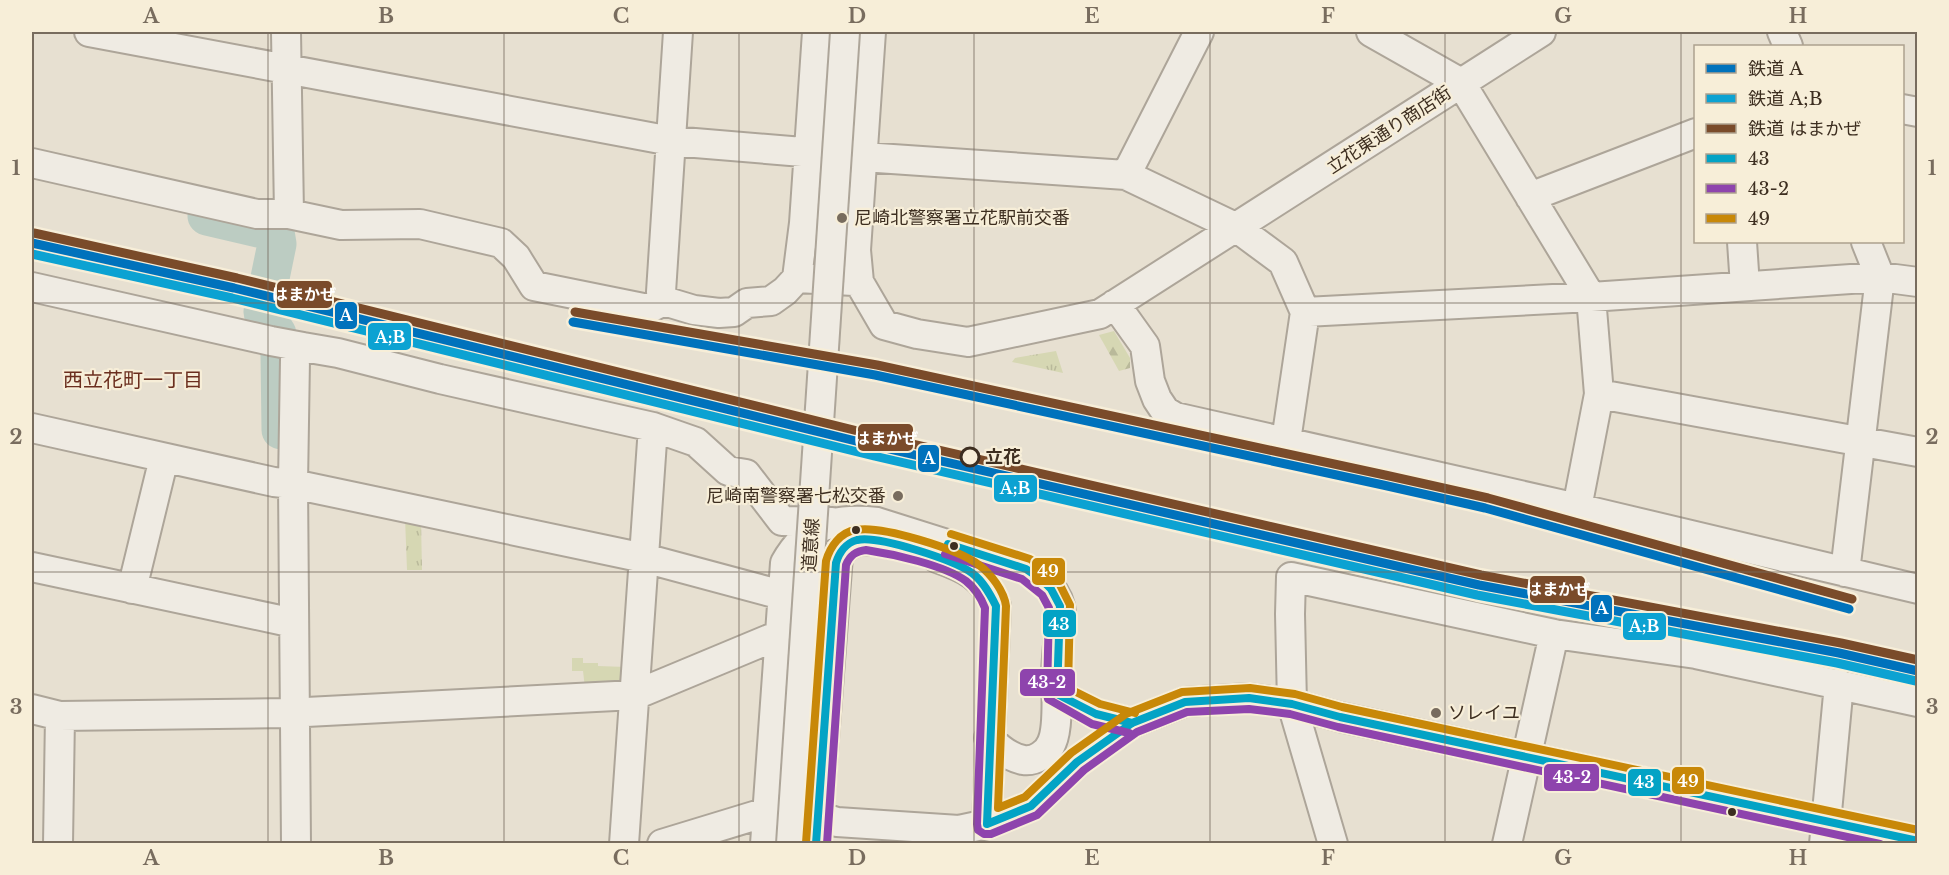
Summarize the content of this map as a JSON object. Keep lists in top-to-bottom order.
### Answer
{
  "streets": {
    "street": ["立花東通り商店街", "道意線"]
  },
  "districts": ["西立花町一丁目"],
  "places": [
    "尼崎北警察署立花駅前交番",
    "立花",
    "尼崎南警察署七松交番",
    "ソレイユ"
  ],
  "lines": [
    "rail line はまかぜ",
    "rail line A",
    "rail line A;B",
    "transit line 49",
    "transit line 43",
    "transit line 43-2"
  ],
  "legend": [
    "鉄道 A",
    "鉄道 A;B",
    "鉄道 はまかぜ",
    "43",
    "43-2",
    "49"
  ],
  "grid": {
    "columns": [
      "A",
      "B",
      "C",
      "D",
      "E",
      "F",
      "G",
      "H"
    ],
    "rows": ["1", "2", "3"]
  }
}
